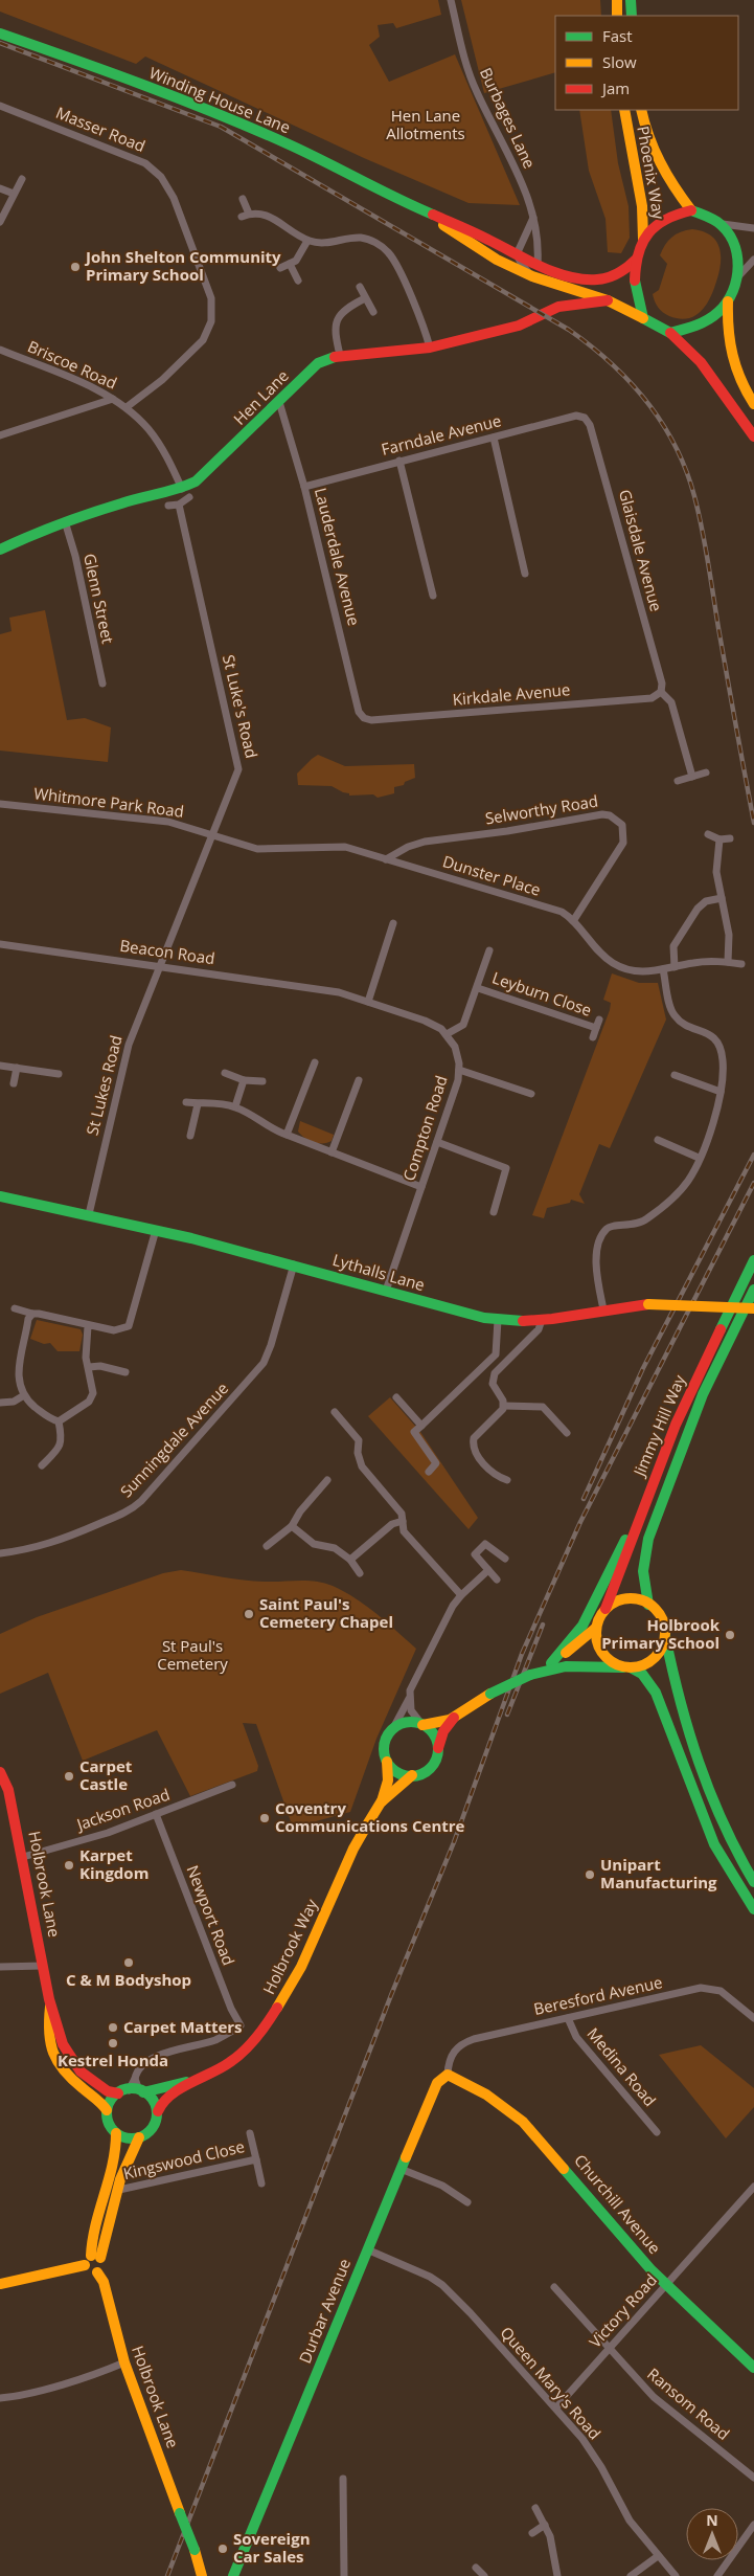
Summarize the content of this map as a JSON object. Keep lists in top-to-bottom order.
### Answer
{
  "streets": {
    "main road": [
      "Winding House Lane",
      "Phoenix Way",
      "Hen Lane",
      "Lythalls Lane",
      "Jimmy Hill Way",
      "Holbrook Lane",
      "Holbrook Way",
      "Churchill Avenue",
      "Durbar Avenue"
    ],
    "street": [
      "Burbages Lane",
      "Masser Road",
      "Briscoe Road",
      "Farndale Avenue",
      "Glaisdale Avenue",
      "Lauderdale Avenue",
      "Glenn Street",
      "Kirkdale Avenue",
      "St Luke's Road",
      "Whitmore Park Road",
      "Selworthy Road",
      "Dunster Place",
      "Beacon Road",
      "Leyburn Close",
      "St Lukes Road",
      "Compton Road",
      "Sunningdale Avenue",
      "Jackson Road",
      "Newport Road",
      "Beresford Avenue",
      "Medina Road",
      "Kingswood Close",
      "Victory Road",
      "Queen Mary's Road",
      "Ransom Road"
    ]
  },
  "crossings": [
    ["Winding House Lane", "Burbages Lane"],
    ["Winding House Lane", "Phoenix Way"],
    ["Winding House Lane", "Hen Lane"],
    ["Masser Road", "Briscoe Road"],
    ["Briscoe Road", "Hen Lane"],
    ["Hen Lane", "Lauderdale Avenue"],
    ["Hen Lane", "Glenn Street"],
    ["Farndale Avenue", "Glaisdale Avenue"],
    ["Farndale Avenue", "Lauderdale Avenue"],
    ["Glaisdale Avenue", "Kirkdale Avenue"],
    ["Lauderdale Avenue", "Kirkdale Avenue"],
    ["St Luke's Road", "Whitmore Park Road"],
    ["St Luke's Road", "Dunster Place"],
    ["St Luke's Road", "Beacon Road"],
    ["St Luke's Road", "St Lukes Road"],
    ["Whitmore Park Road", "Dunster Place"],
    ["Selworthy Road", "Dunster Place"],
    ["Beacon Road", "St Lukes Road"],
    ["Leyburn Close", "Compton Road"],
    ["St Lukes Road", "Lythalls Lane"],
    ["Compton Road", "Lythalls Lane"],
    ["Lythalls Lane", "Sunningdale Avenue"],
    ["Jimmy Hill Way", "Holbrook Way"],
    ["Jackson Road", "Holbrook Lane"],
    ["Jackson Road", "Newport Road"],
    ["Holbrook Lane", "Newport Road"],
    ["Holbrook Lane", "Holbrook Way"],
    ["Newport Road", "Holbrook Way"],
    ["Beresford Avenue", "Medina Road"],
    ["Beresford Avenue", "Churchill Avenue"],
    ["Beresford Avenue", "Durbar Avenue"],
    ["Churchill Avenue", "Durbar Avenue"],
    ["Churchill Avenue", "Victory Road"],
    ["Durbar Avenue", "Queen Mary's Road"],
    ["Victory Road", "Queen Mary's Road"],
    ["Victory Road", "Ransom Road"]
  ],
  "parks": ["Hen Lane Allotments", "St Paul's Cemetery"],
  "places": [
    "John Shelton Community Primary School",
    "Saint Paul's Cemetery Chapel",
    "Holbrook Primary School",
    "Carpet Castle",
    "Coventry Communications Centre",
    "Karpet Kingdom",
    "Unipart Manufacturing",
    "C & M Bodyshop",
    "Carpet Matters",
    "Kestrel Honda",
    "Sovereign Car Sales"
  ],
  "legend": ["Fast", "Slow", "Jam"],
  "north": "top"
}
